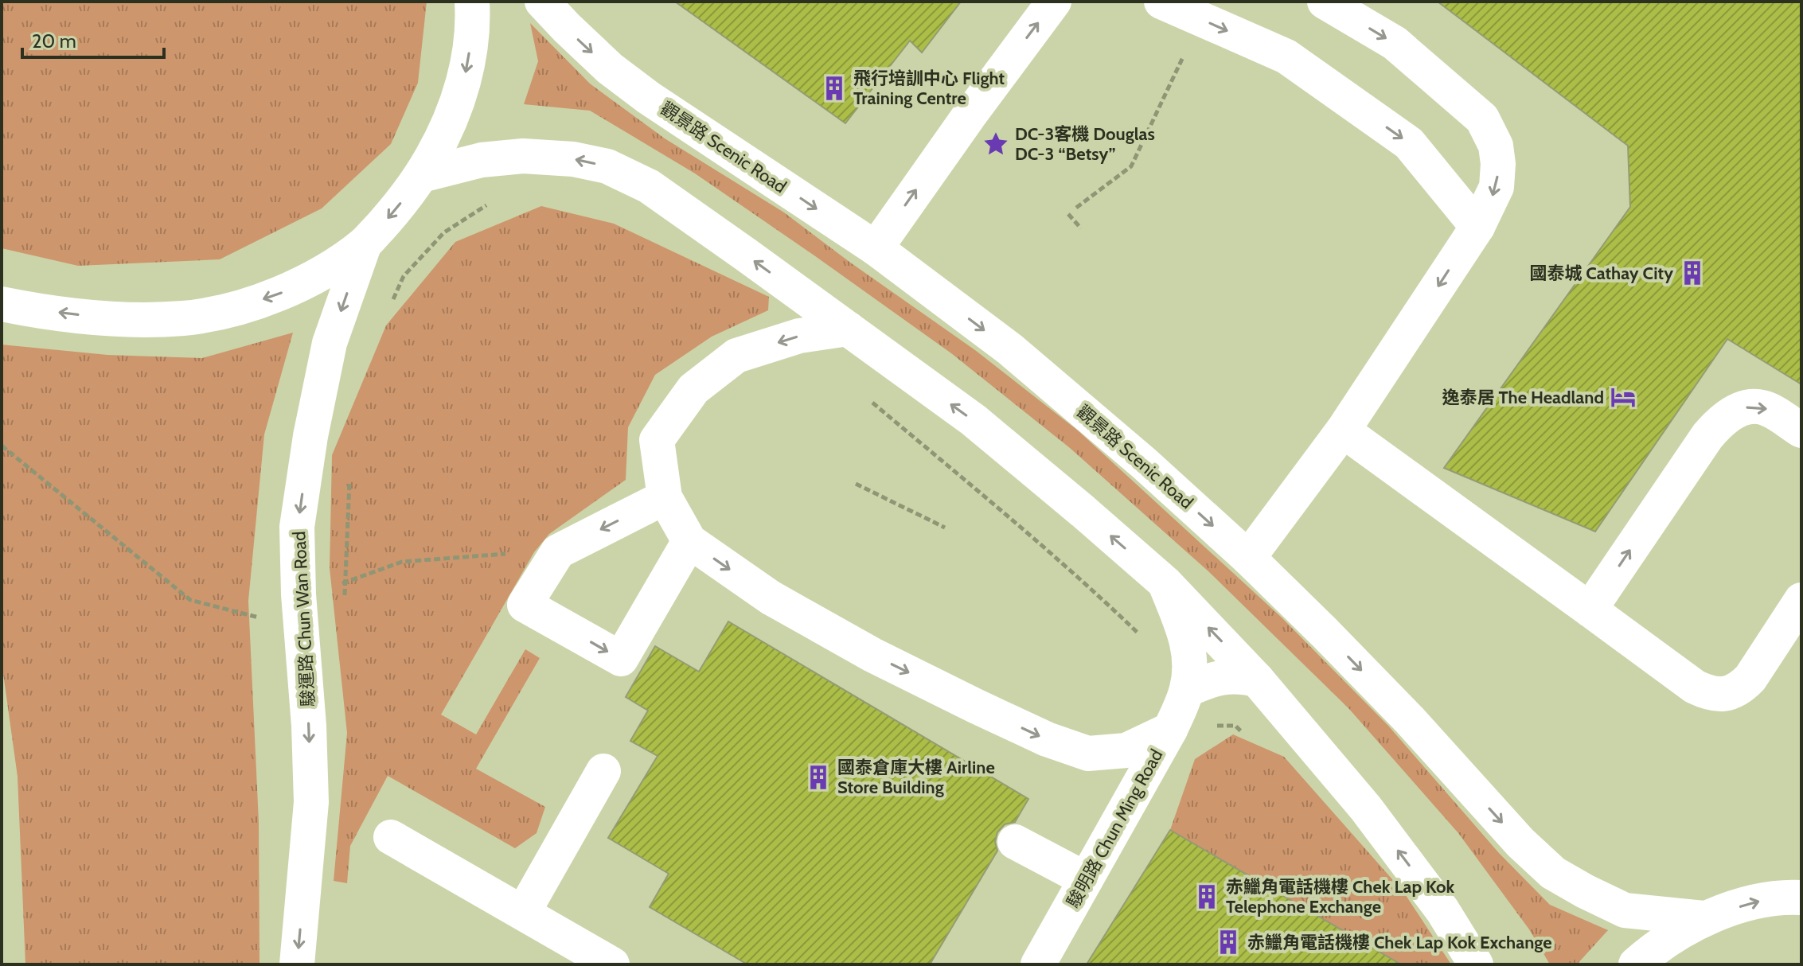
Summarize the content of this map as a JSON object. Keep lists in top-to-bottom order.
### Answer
{
  "streets": {
    "main road": ["觀景路 Scenic Road", "駿運路 Chun Wan Road", "駿明路 Chun Ming Road"]
  },
  "one_way": ["駿運路 Chun Wan Road"],
  "places": {
    "building": [
      "飛行培訓中心 Flight Training Centre",
      "國泰城 Cathay City",
      "國泰倉庫大樓 Airline Store Building",
      "赤鱲角電話機樓 Chek Lap Kok Telephone Exchange",
      "赤鱲角電話機樓 Chek Lap Kok Exchange"
    ],
    "place": ["DC-3客機 Douglas DC-3 “Betsy”"],
    "hotel": ["逸泰居 The Headland"]
  },
  "scale_bar": "20 m"
}
